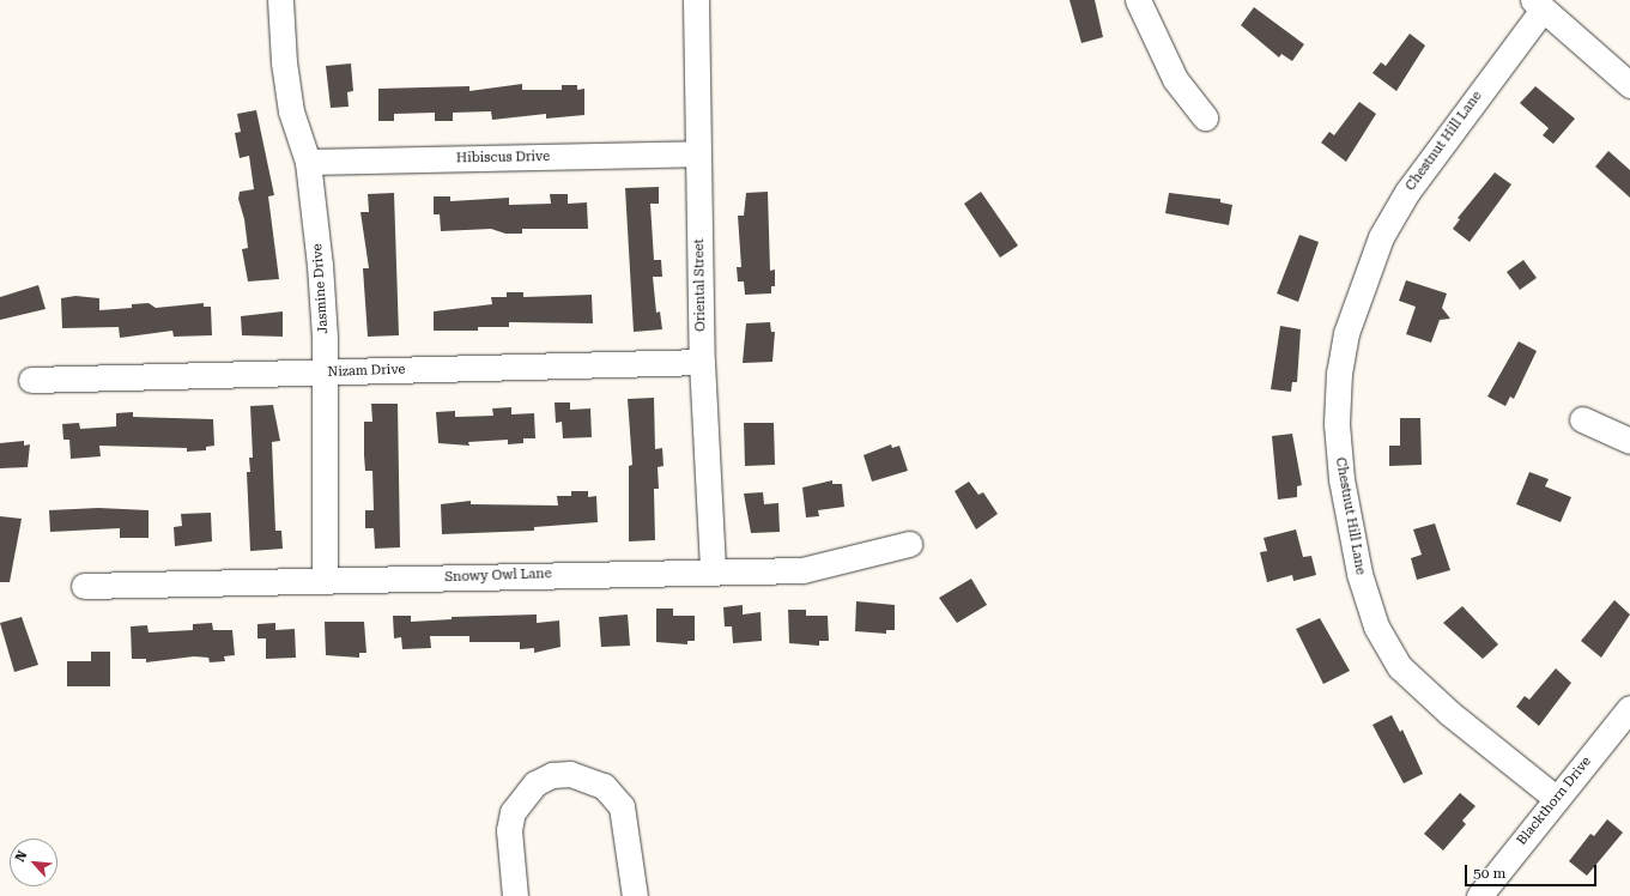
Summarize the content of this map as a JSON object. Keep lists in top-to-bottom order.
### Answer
{
  "streets": {
    "street": [
      "Chestnut Hill Lane",
      "Hibiscus Drive",
      "Oriental Street",
      "Jasmine Drive",
      "Nizam Drive",
      "Snowy Owl Lane",
      "Blackthorn Drive"
    ]
  },
  "crossings": [
    ["Chestnut Hill Lane", "Blackthorn Drive"],
    ["Hibiscus Drive", "Oriental Street"],
    ["Hibiscus Drive", "Jasmine Drive"],
    ["Oriental Street", "Nizam Drive"],
    ["Oriental Street", "Snowy Owl Lane"],
    ["Jasmine Drive", "Nizam Drive"],
    ["Jasmine Drive", "Snowy Owl Lane"]
  ],
  "scale_bar": "50 m",
  "north": "top left"
}
